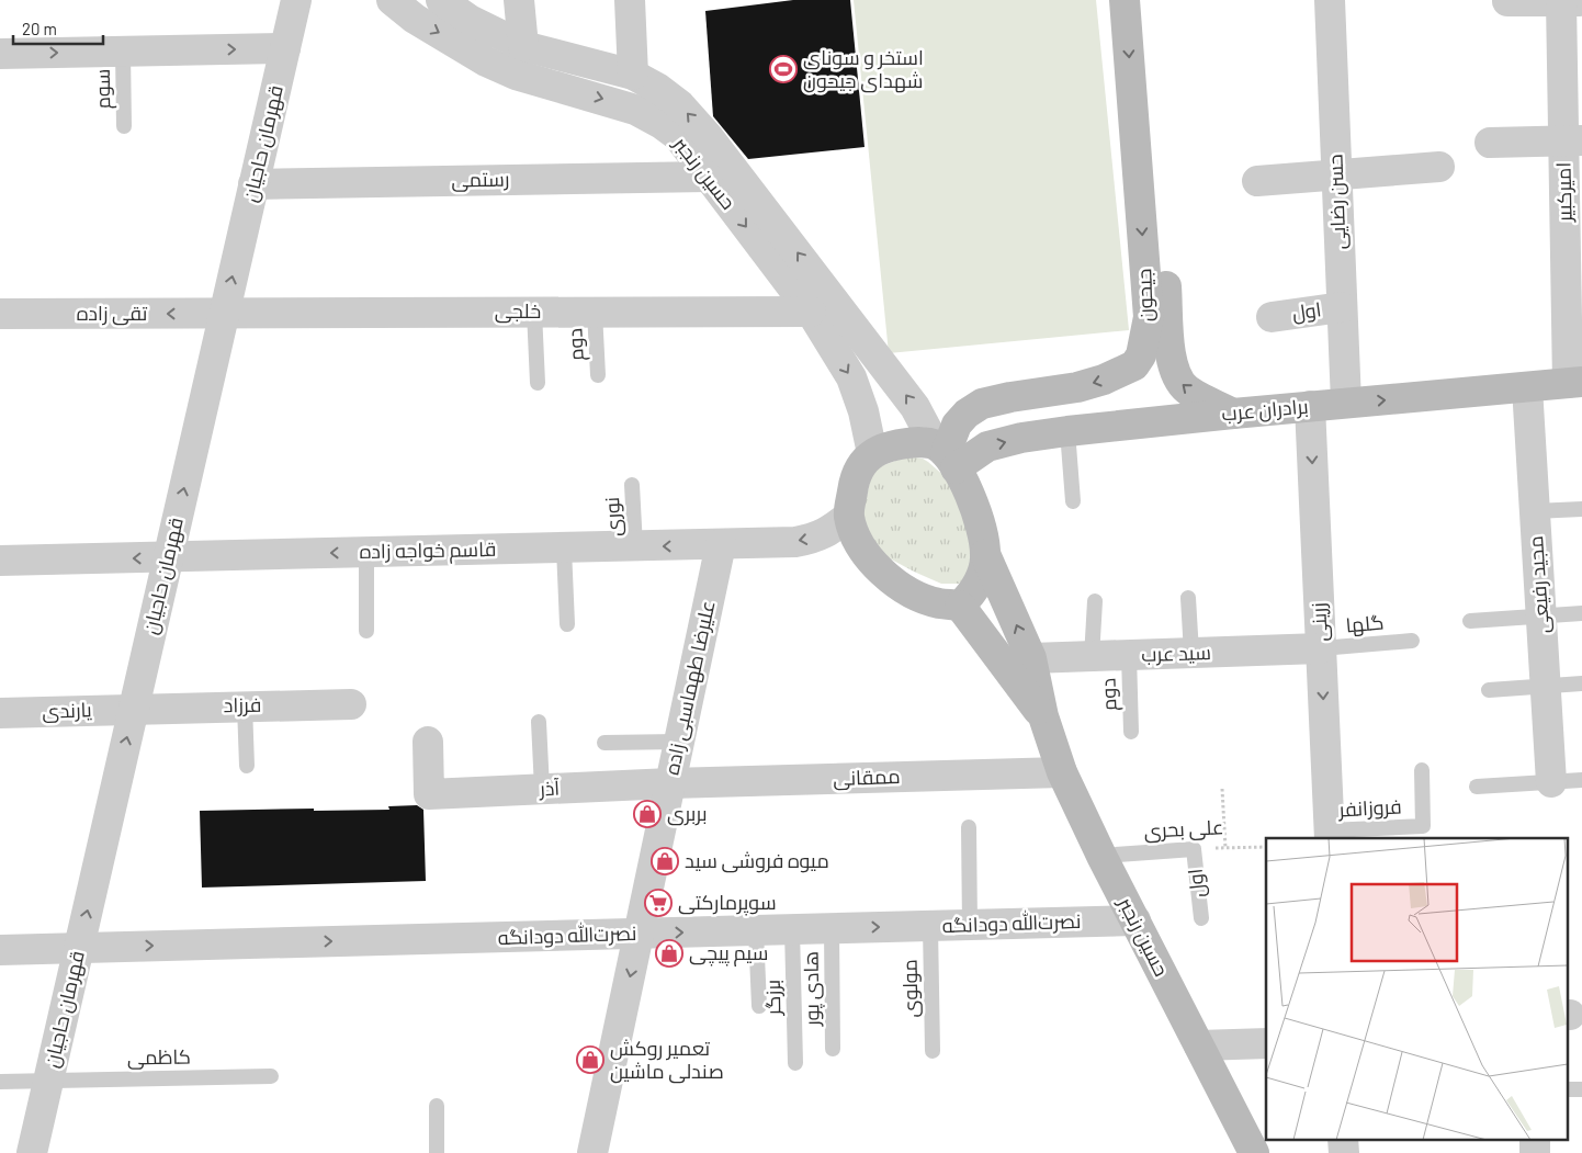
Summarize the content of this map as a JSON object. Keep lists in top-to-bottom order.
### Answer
{
  "streets": {
    "street": [
      "قهرمان حاجیان",
      "حسین رنجبر",
      "رستمی",
      "امیرکبیر",
      "حسن رضایی",
      "جیحون",
      "خلجی",
      "اول",
      "تقی زاده",
      "برادران عرب",
      "قاسم خواجه زاده",
      "مجید رفیعی",
      "زرینی",
      "سید عرب",
      "علیرضا طهماسبی زاده",
      "فرزاد",
      "یارندی",
      "ممقانی",
      "آذر",
      "نصرت‌الله دودانگه"
    ],
    "lane": [
      "سوم",
      "دوم",
      "نوری",
      "گلها",
      "فروزانفر",
      "علی بحری",
      "هادی پور",
      "مولوی",
      "برزگر",
      "کاظمی"
    ]
  },
  "crossings": [
    ["قهرمان حاجیان", "رستمی"],
    ["قهرمان حاجیان", "خلجی"],
    ["قهرمان حاجیان", "تقی زاده"],
    ["قهرمان حاجیان", "قاسم خواجه زاده"],
    ["قهرمان حاجیان", "فرزاد"],
    ["قهرمان حاجیان", "یارندی"],
    ["قهرمان حاجیان", "نصرت‌الله دودانگه"],
    ["قهرمان حاجیان", "کاظمی"],
    ["حسین رنجبر", "رستمی"],
    ["حسین رنجبر", "جیحون"],
    ["حسین رنجبر", "خلجی"],
    ["حسین رنجبر", "برادران عرب"],
    ["حسین رنجبر", "قاسم خواجه زاده"],
    ["حسین رنجبر", "سید عرب"],
    ["حسین رنجبر", "ممقانی"],
    ["حسین رنجبر", "علی بحری"],
    ["حسین رنجبر", "نصرت‌الله دودانگه"],
    ["امیرکبیر", "برادران عرب"],
    ["حسن رضایی", "اول"],
    ["حسن رضایی", "برادران عرب"],
    ["جیحون", "برادران عرب"],
    ["جیحون", "قاسم خواجه زاده"],
    ["خلجی", "تقی زاده"],
    ["خلجی", "دوم"],
    ["اول", "علی بحری"],
    ["دوم", "سید عرب"],
    ["برادران عرب", "قاسم خواجه زاده"],
    ["برادران عرب", "مجید رفیعی"],
    ["برادران عرب", "زرینی"],
    ["نوری", "قاسم خواجه زاده"],
    ["قاسم خواجه زاده", "علیرضا طهماسبی زاده"],
    ["زرینی", "گلها"],
    ["زرینی", "سید عرب"],
    ["زرینی", "فروزانفر"],
    ["گلها", "سید عرب"],
    ["علیرضا طهماسبی زاده", "ممقانی"],
    ["علیرضا طهماسبی زاده", "آذر"],
    ["علیرضا طهماسبی زاده", "نصرت‌الله دودانگه"],
    ["فرزاد", "یارندی"],
    ["ممقانی", "آذر"],
    ["نصرت‌الله دودانگه", "هادی پور"],
    ["نصرت‌الله دودانگه", "مولوی"],
    ["نصرت‌الله دودانگه", "برزگر"]
  ],
  "one_way": [
    "قهرمان حاجیان",
    "قاسم خواجه زاده",
    "زرینی",
    "علیرضا طهماسبی زاده",
    "نصرت‌الله دودانگه"
  ],
  "places": {
    "sports": ["استخر و سونای شهدای جیحون"],
    "shop": [
      "بربری",
      "میوه فروشی سید",
      "سیم پیچی",
      "تعمیر روکش صندلی ماشین"
    ],
    "supermarket": ["سوپرمارکتی"]
  },
  "scale_bar": "20 m"
}
